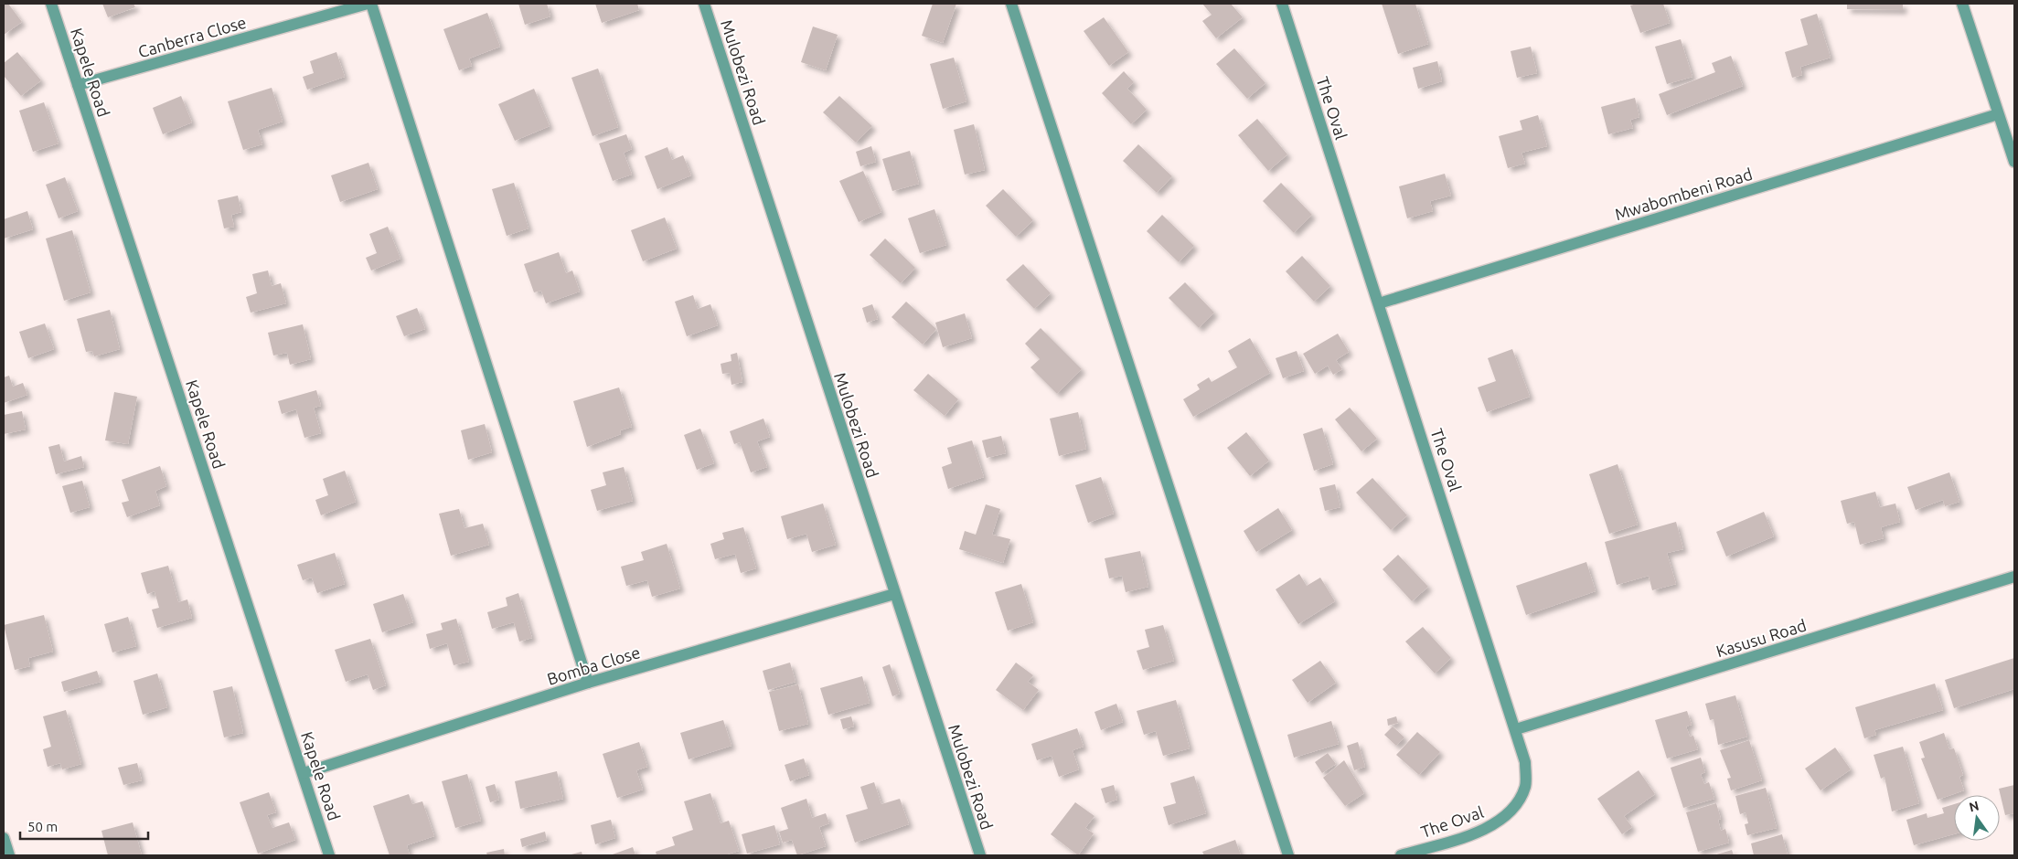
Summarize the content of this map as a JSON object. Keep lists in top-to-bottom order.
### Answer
{
  "streets": {
    "street": [
      "Canberra Close",
      "Kapele Road",
      "Mulobezi Road",
      "The Oval",
      "Mwabombeni Road",
      "Kasusu Road",
      "Bomba Close"
    ]
  },
  "crossings": [
    ["Canberra Close", "Kapele Road"],
    ["Kapele Road", "Bomba Close"],
    ["Mulobezi Road", "Bomba Close"],
    ["The Oval", "Mwabombeni Road"],
    ["The Oval", "Kasusu Road"]
  ],
  "scale_bar": "50 m",
  "north": "top"
}
